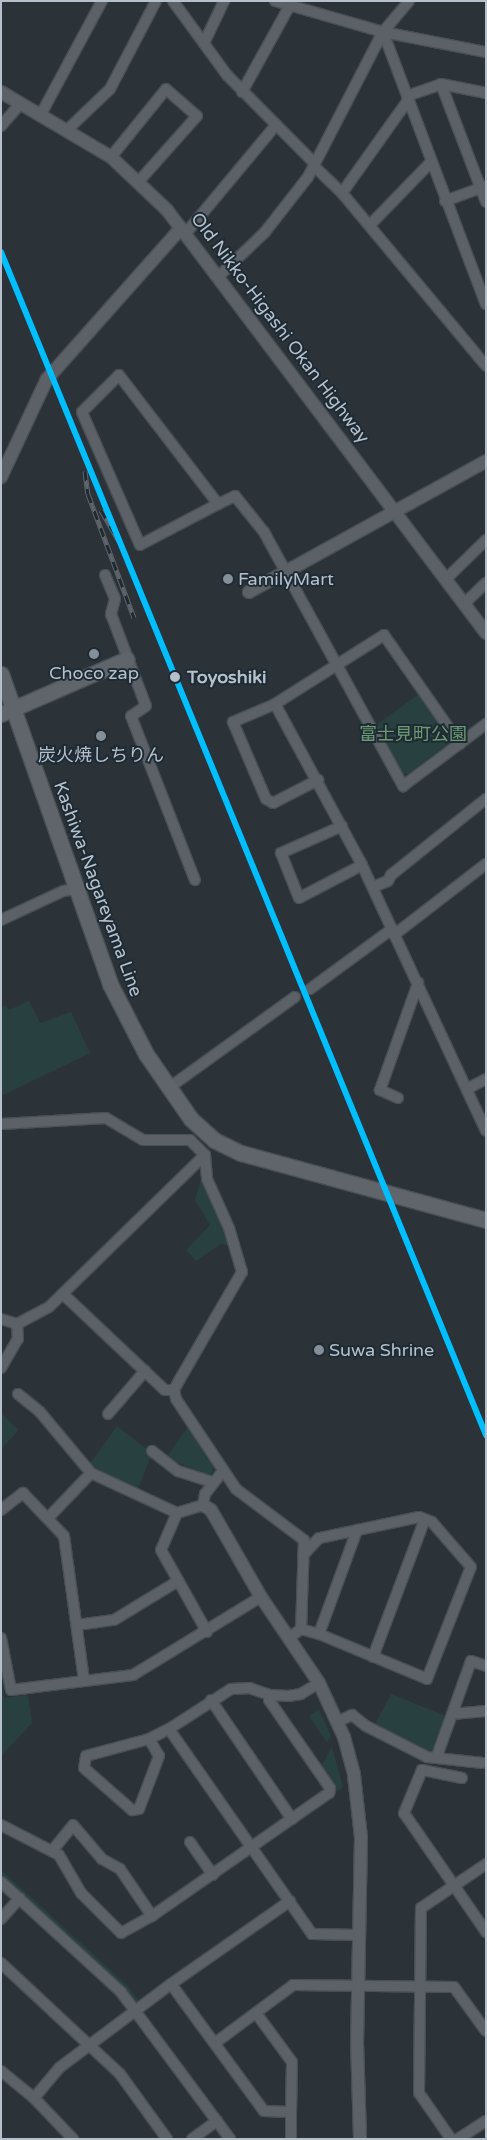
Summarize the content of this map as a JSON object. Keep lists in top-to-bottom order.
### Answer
{
  "streets": {
    "main road": ["Kashiwa-Nagareyama Line"],
    "street": ["Old Nikko-Higashi Okan Highway"]
  },
  "parks": ["富士見町公園"],
  "places": [
    "FamilyMart",
    "Choco zap",
    "Toyoshiki",
    "炭火焼しちりん",
    "Suwa Shrine"
  ]
}
